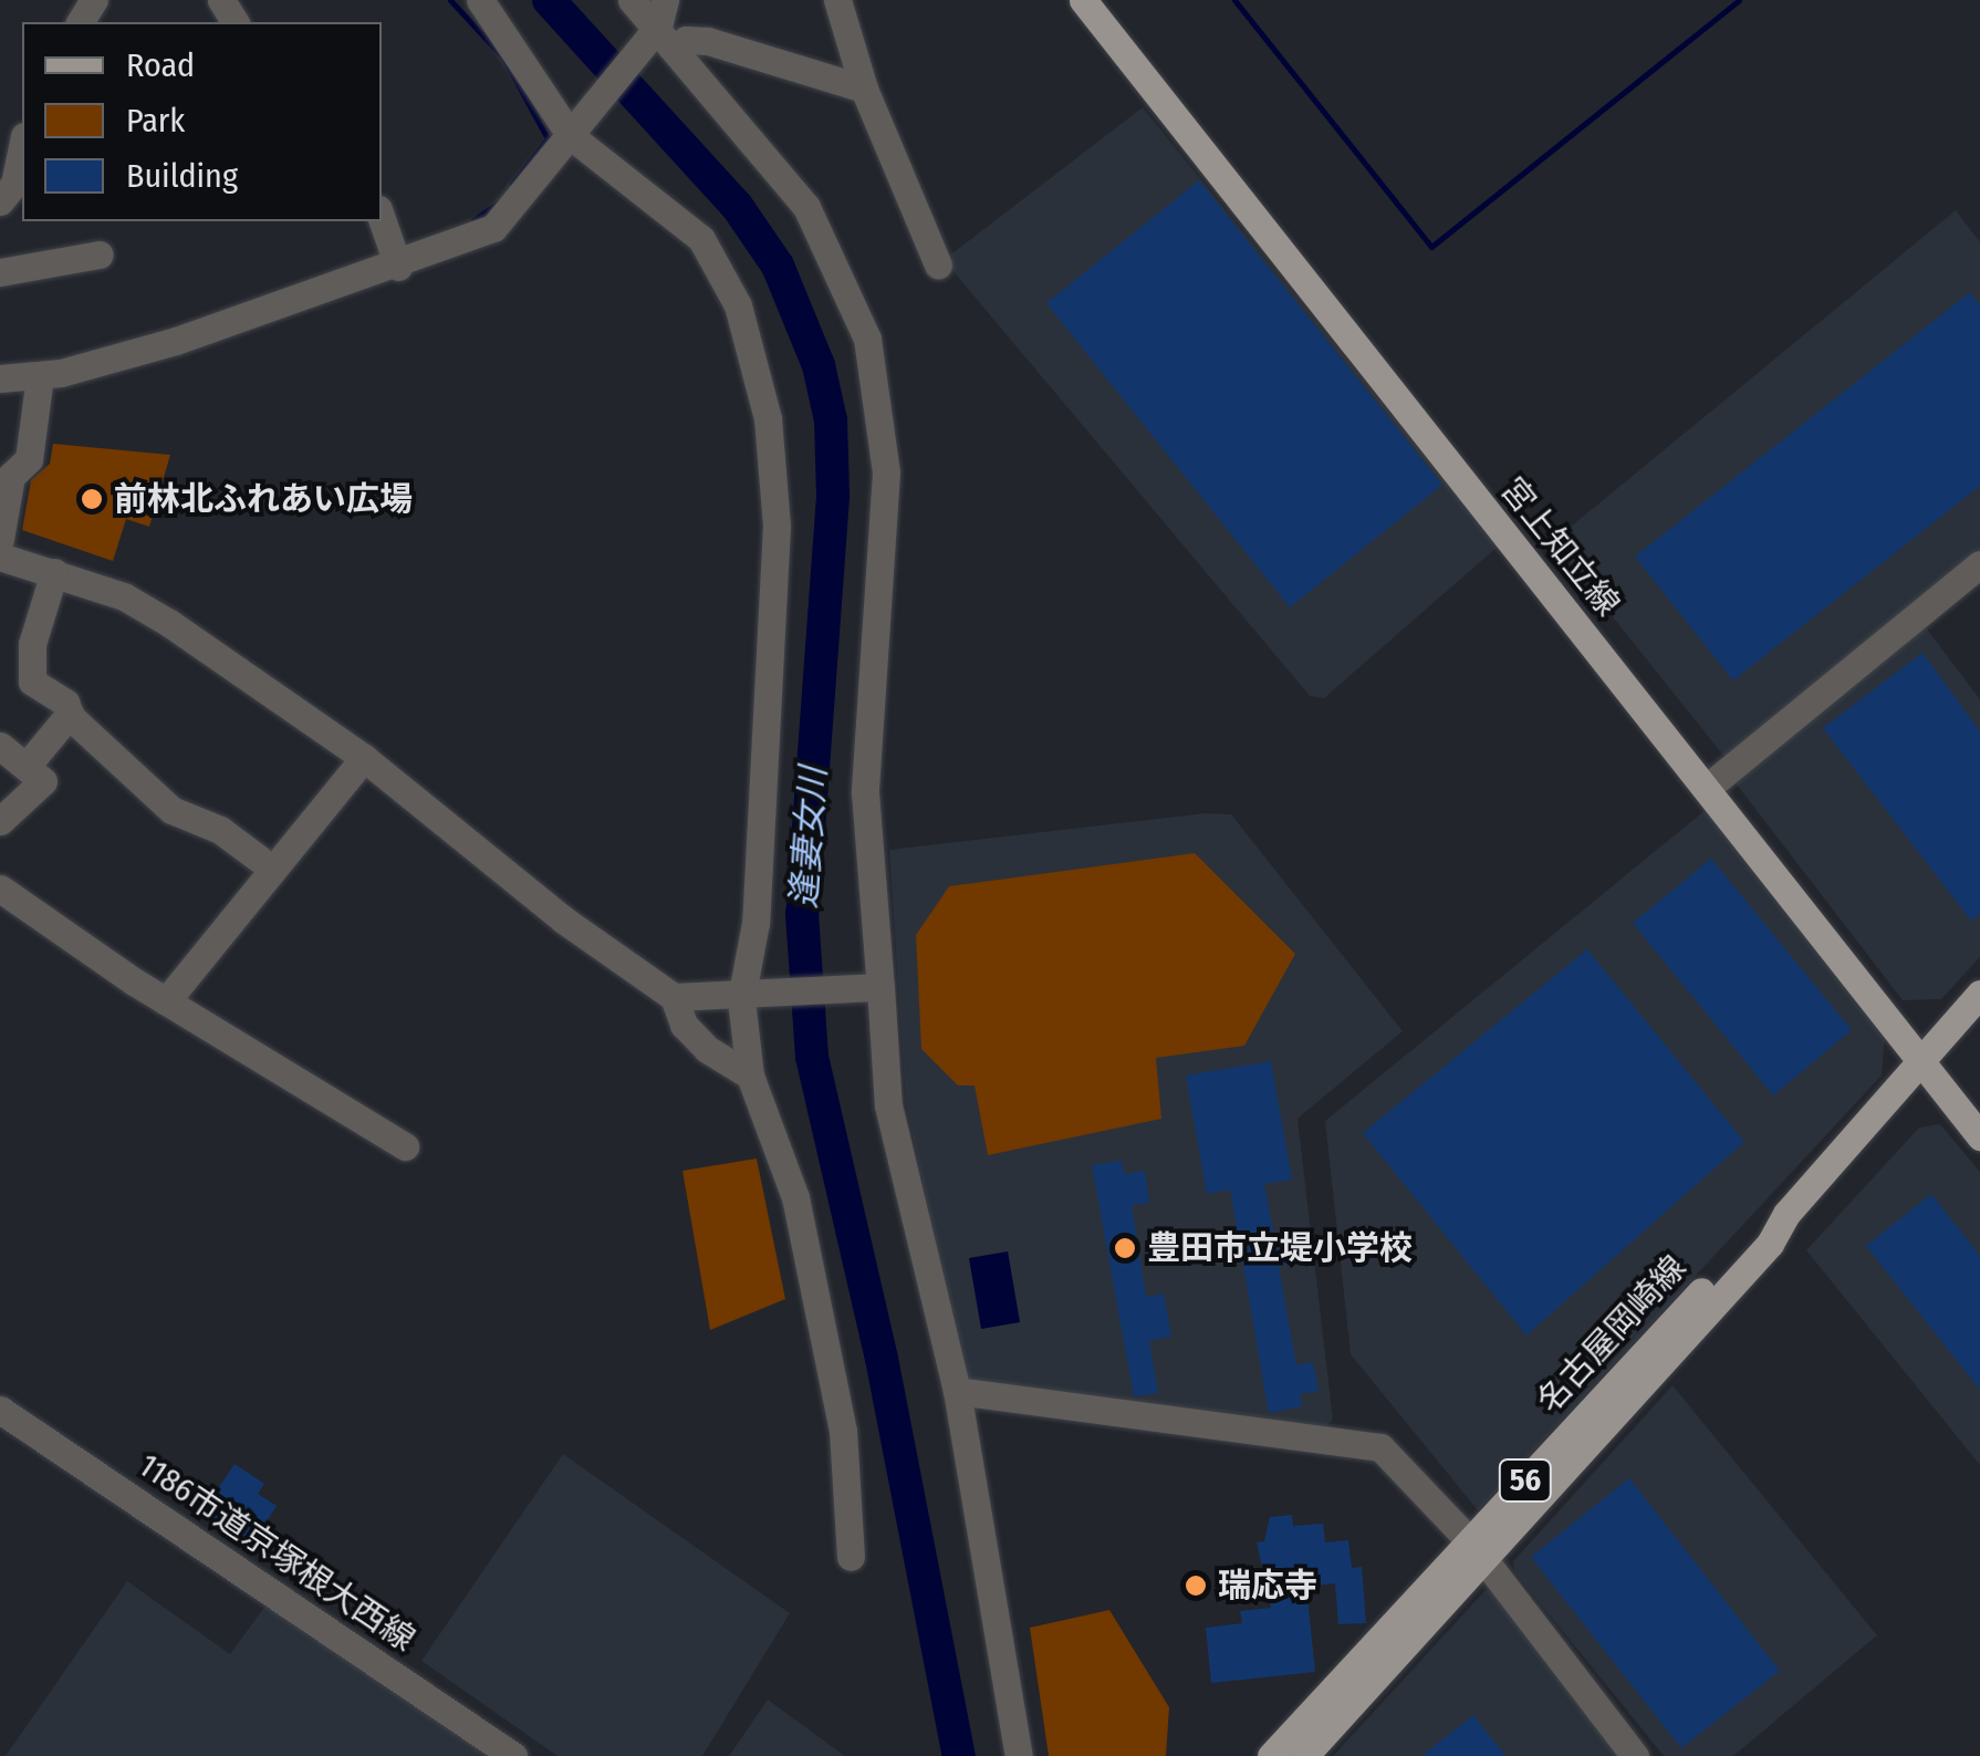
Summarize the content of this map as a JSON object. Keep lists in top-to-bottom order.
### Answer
{
  "streets": {
    "main road": ["宮上知立線", "名古屋岡崎線", "56"],
    "street": ["1186市道京塚根大西線"]
  },
  "crossings": [
    ["宮上知立線", "名古屋岡崎線"]
  ],
  "water": ["逢妻女川"],
  "places": ["前林北ふれあい広場", "豊田市立堤小学校", "瑞応寺"],
  "legend": ["Road", "Park", "Building"]
}
